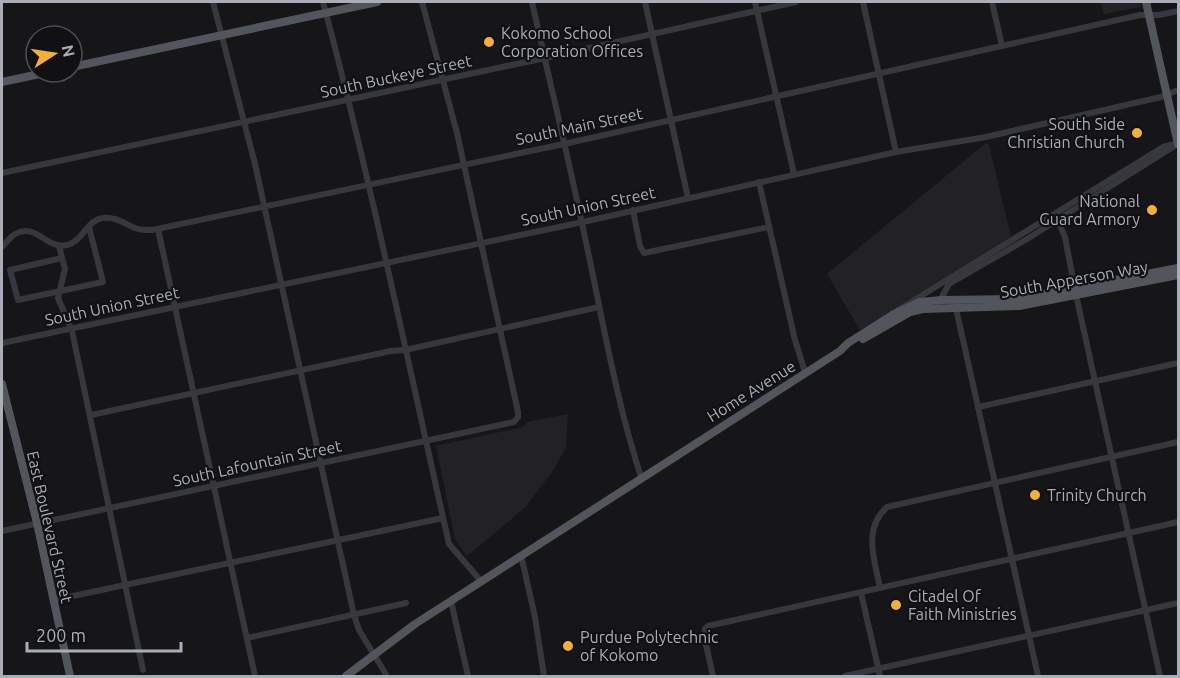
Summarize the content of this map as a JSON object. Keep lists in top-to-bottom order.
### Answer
{
  "streets": {
    "main road": ["South Apperson Way", "Home Avenue", "East Boulevard Street"],
    "street": [
      "South Buckeye Street",
      "South Main Street",
      "South Union Street",
      "South Lafountain Street"
    ]
  },
  "crossings": [
    ["South Apperson Way", "Home Avenue"],
    ["South Lafountain Street", "East Boulevard Street"]
  ],
  "places": [
    "Kokomo School Corporation Offices",
    "South Side Christian Church",
    "National Guard Armory",
    "Trinity Church",
    "Citadel Of Faith Ministries",
    "Purdue Polytechnic of Kokomo"
  ],
  "scale_bar": "200 m",
  "north": "right"
}
